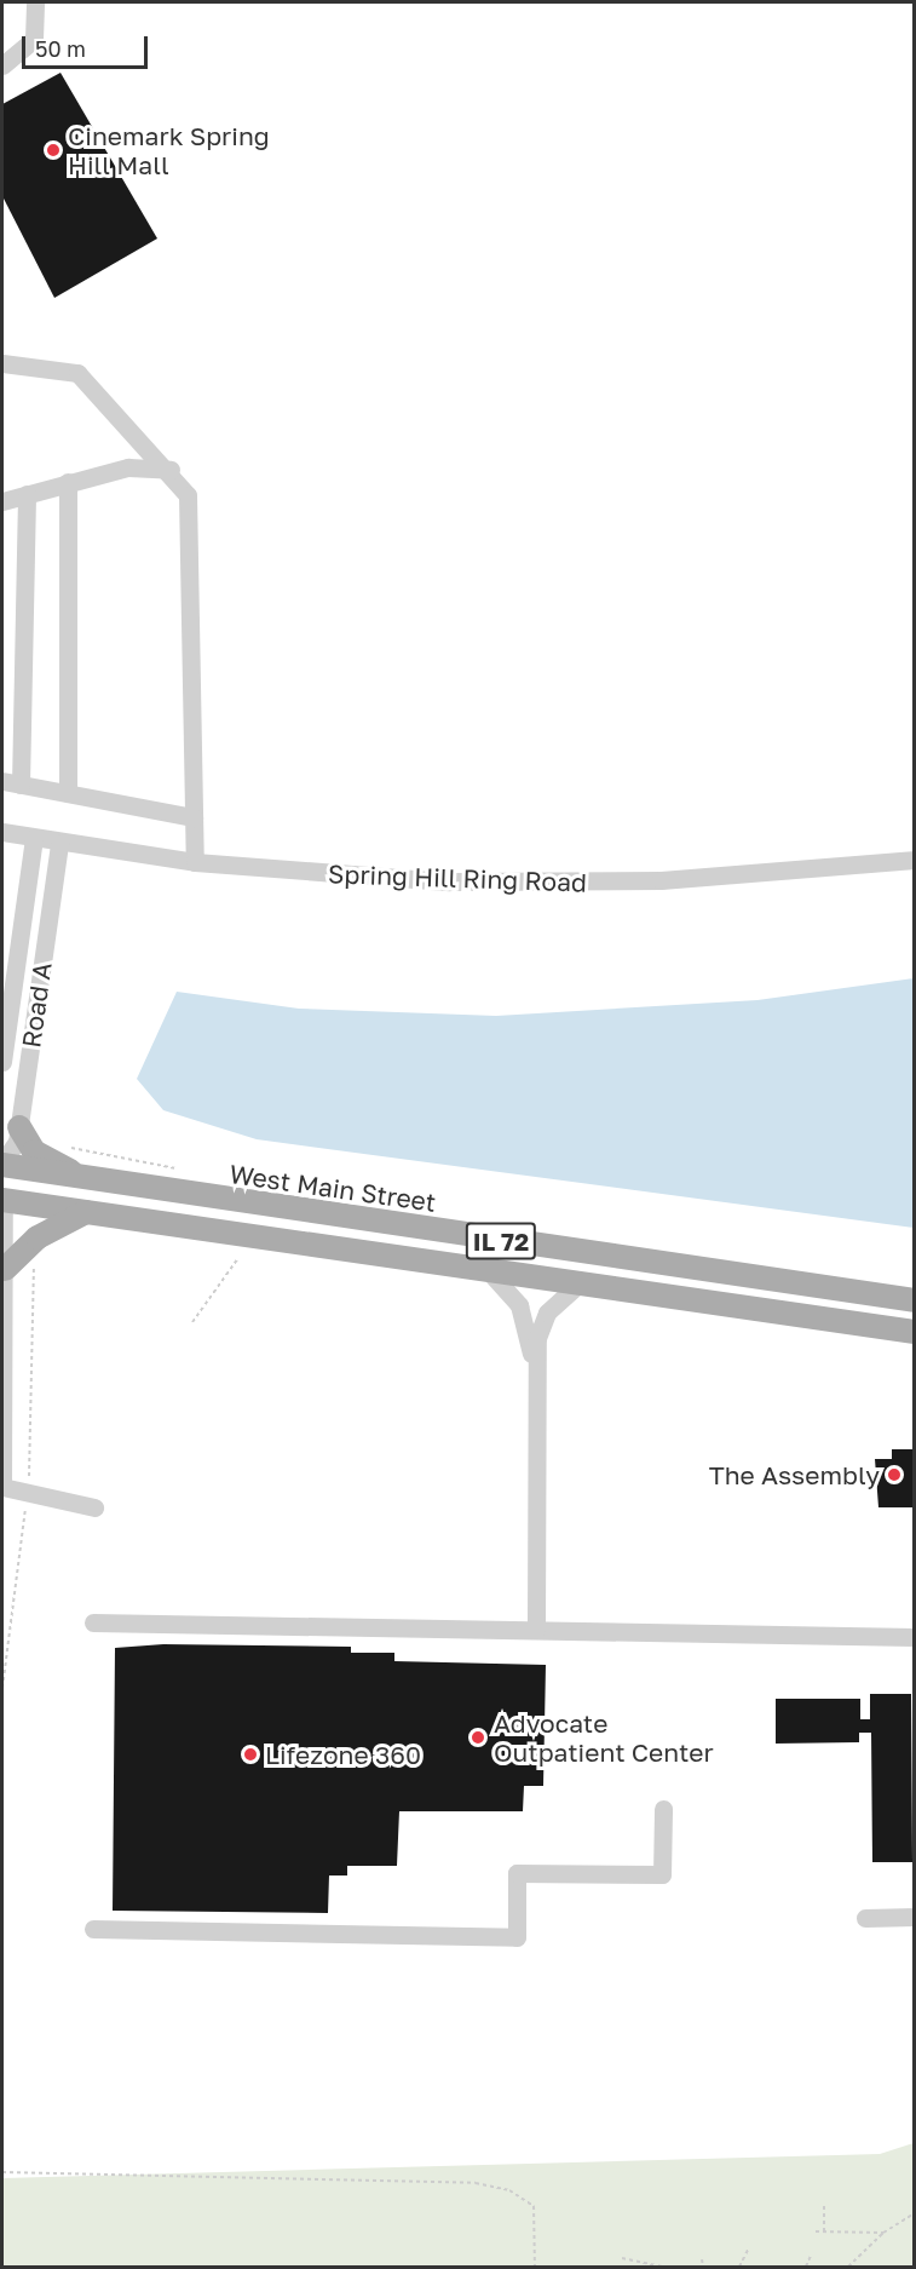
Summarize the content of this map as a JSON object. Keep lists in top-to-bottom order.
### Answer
{
  "streets": {
    "main road": ["West Main Street", "IL 72"],
    "street": ["Spring Hill Ring Road", "Road A"]
  },
  "crossings": [
    ["Spring Hill Ring Road", "Road A"],
    ["Road A", "West Main Street"]
  ],
  "places": [
    "Cinemark Spring Hill Mall",
    "The Assembly",
    "Advocate Outpatient Center",
    "Lifezone 360"
  ],
  "scale_bar": "50 m"
}
